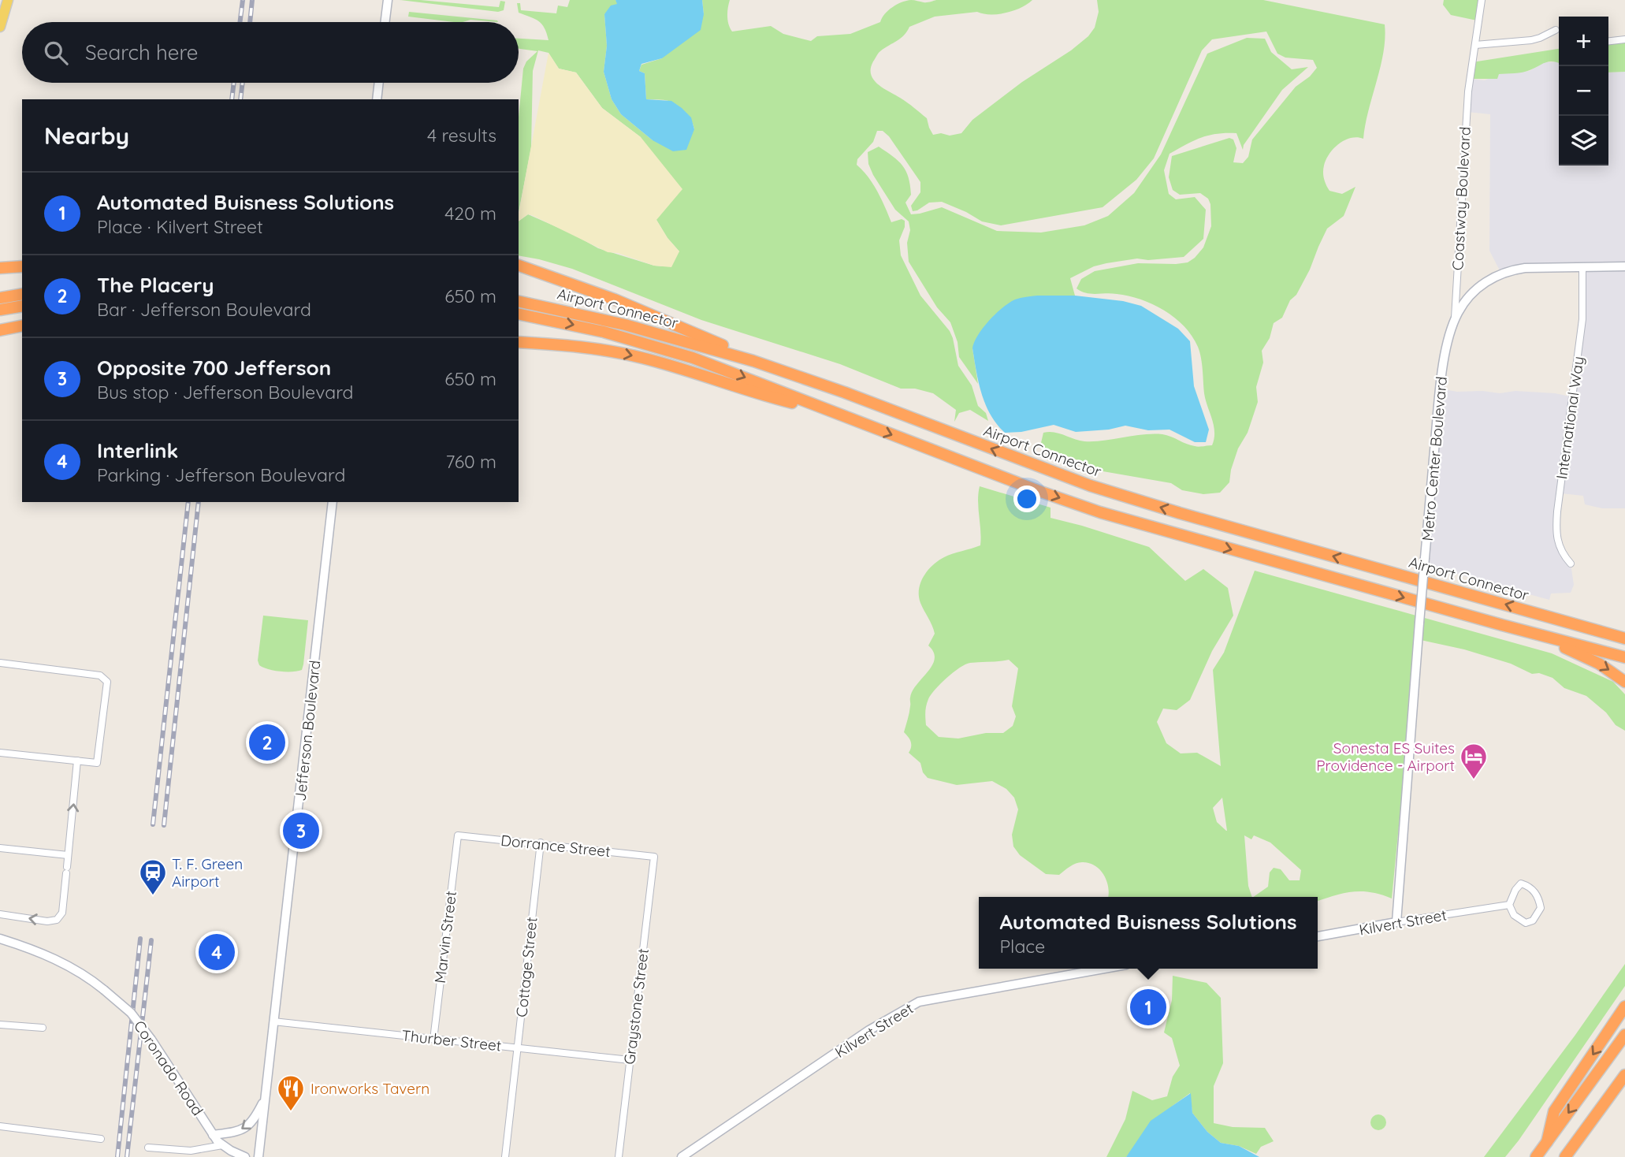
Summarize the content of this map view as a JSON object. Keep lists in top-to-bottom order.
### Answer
{
  "streets": {
    "highway": ["Airport Connector"],
    "street": [
      "Coastway Boulevard",
      "International Way",
      "Metro Center Boulevard",
      "Jefferson Boulevard",
      "Dorrance Street",
      "Kilvert Street",
      "Marvin Street",
      "Cottage Street",
      "Graystone Street",
      "Thurber Street",
      "Coronado Road"
    ]
  },
  "crossings": [
    ["Coastway Boulevard", "Metro Center Boulevard"],
    ["International Way", "Metro Center Boulevard"],
    ["Metro Center Boulevard", "Kilvert Street"],
    ["Jefferson Boulevard", "Thurber Street"],
    ["Dorrance Street", "Marvin Street"],
    ["Dorrance Street", "Cottage Street"],
    ["Dorrance Street", "Graystone Street"],
    ["Marvin Street", "Thurber Street"],
    ["Cottage Street", "Thurber Street"],
    ["Graystone Street", "Thurber Street"]
  ],
  "places": {
    "hotel": ["Sonesta ES Suites Providence - Airport"],
    "station": ["T. F. Green Airport"],
    "restaurant": ["Ironworks Tavern"]
  },
  "page": {
    "map_buttons": ["+", "−"],
    "search": "Search here",
    "heading": ["Nearby", "4 results"],
    "list": [
      {
        "mark": "1",
        "name": "Automated Buisness Solutions",
        "note": "Place · Kilvert Street",
        "value": "420 m"
      },
      {
        "mark": "2",
        "name": "The Placery",
        "note": "Bar · Jefferson Boulevard",
        "value": "650 m"
      },
      {
        "mark": "3",
        "name": "Opposite 700 Jefferson",
        "note": "Bus stop · Jefferson Boulevard",
        "value": "650 m"
      },
      {
        "mark": "4",
        "name": "Interlink",
        "note": "Parking · Jefferson Boulevard",
        "value": "760 m"
      }
    ],
    "pins": [
      "2",
      "3",
      "4",
      "1"
    ],
    "popup": ["Automated Buisness Solutions", "Place"]
  }
}
